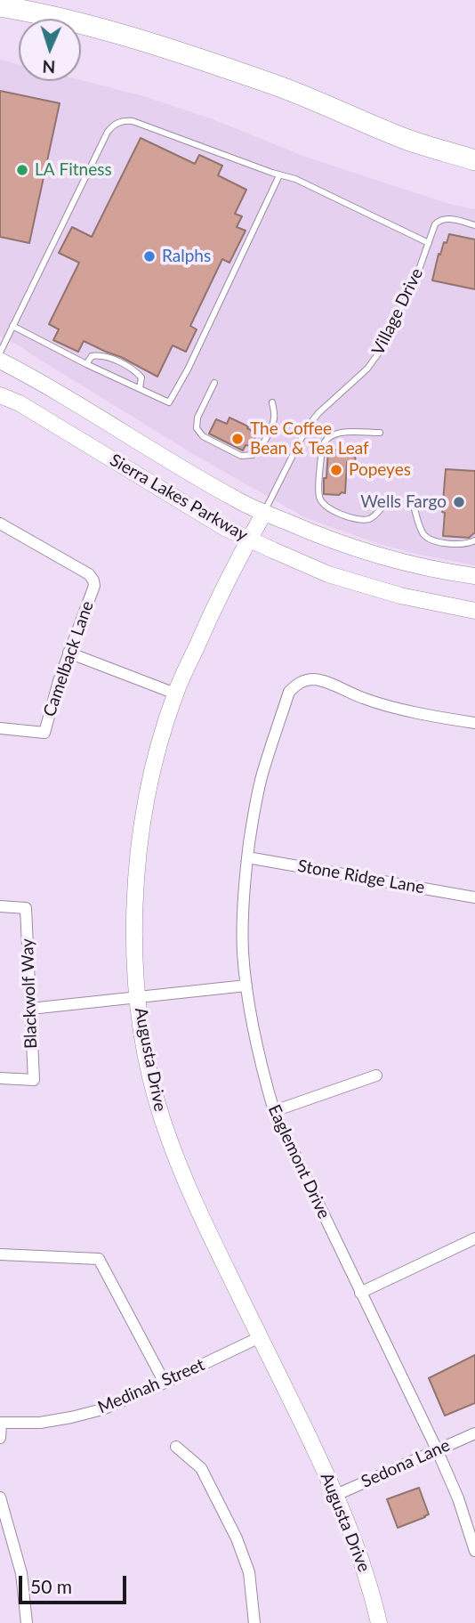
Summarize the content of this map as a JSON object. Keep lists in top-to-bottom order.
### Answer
{
  "streets": {
    "street": [
      "Sierra Lakes Parkway",
      "Camelback Lane",
      "Stone Ridge Lane",
      "Blackwolf Way",
      "Augusta Drive",
      "Eaglemont Drive",
      "Medinah Street",
      "Sedona Lane"
    ],
    "lane": ["Village Drive"]
  },
  "crossings": [
    ["Village Drive", "Sierra Lakes Parkway"],
    ["Village Drive", "Augusta Drive"],
    ["Sierra Lakes Parkway", "Augusta Drive"],
    ["Stone Ridge Lane", "Eaglemont Drive"],
    ["Augusta Drive", "Medinah Street"],
    ["Augusta Drive", "Sedona Lane"],
    ["Eaglemont Drive", "Sedona Lane"]
  ],
  "places": [
    "LA Fitness",
    "Ralphs",
    "The Coffee Bean & Tea Leaf",
    "Popeyes",
    "Wells Fargo"
  ],
  "scale_bar": "50 m",
  "north": "bottom"
}
